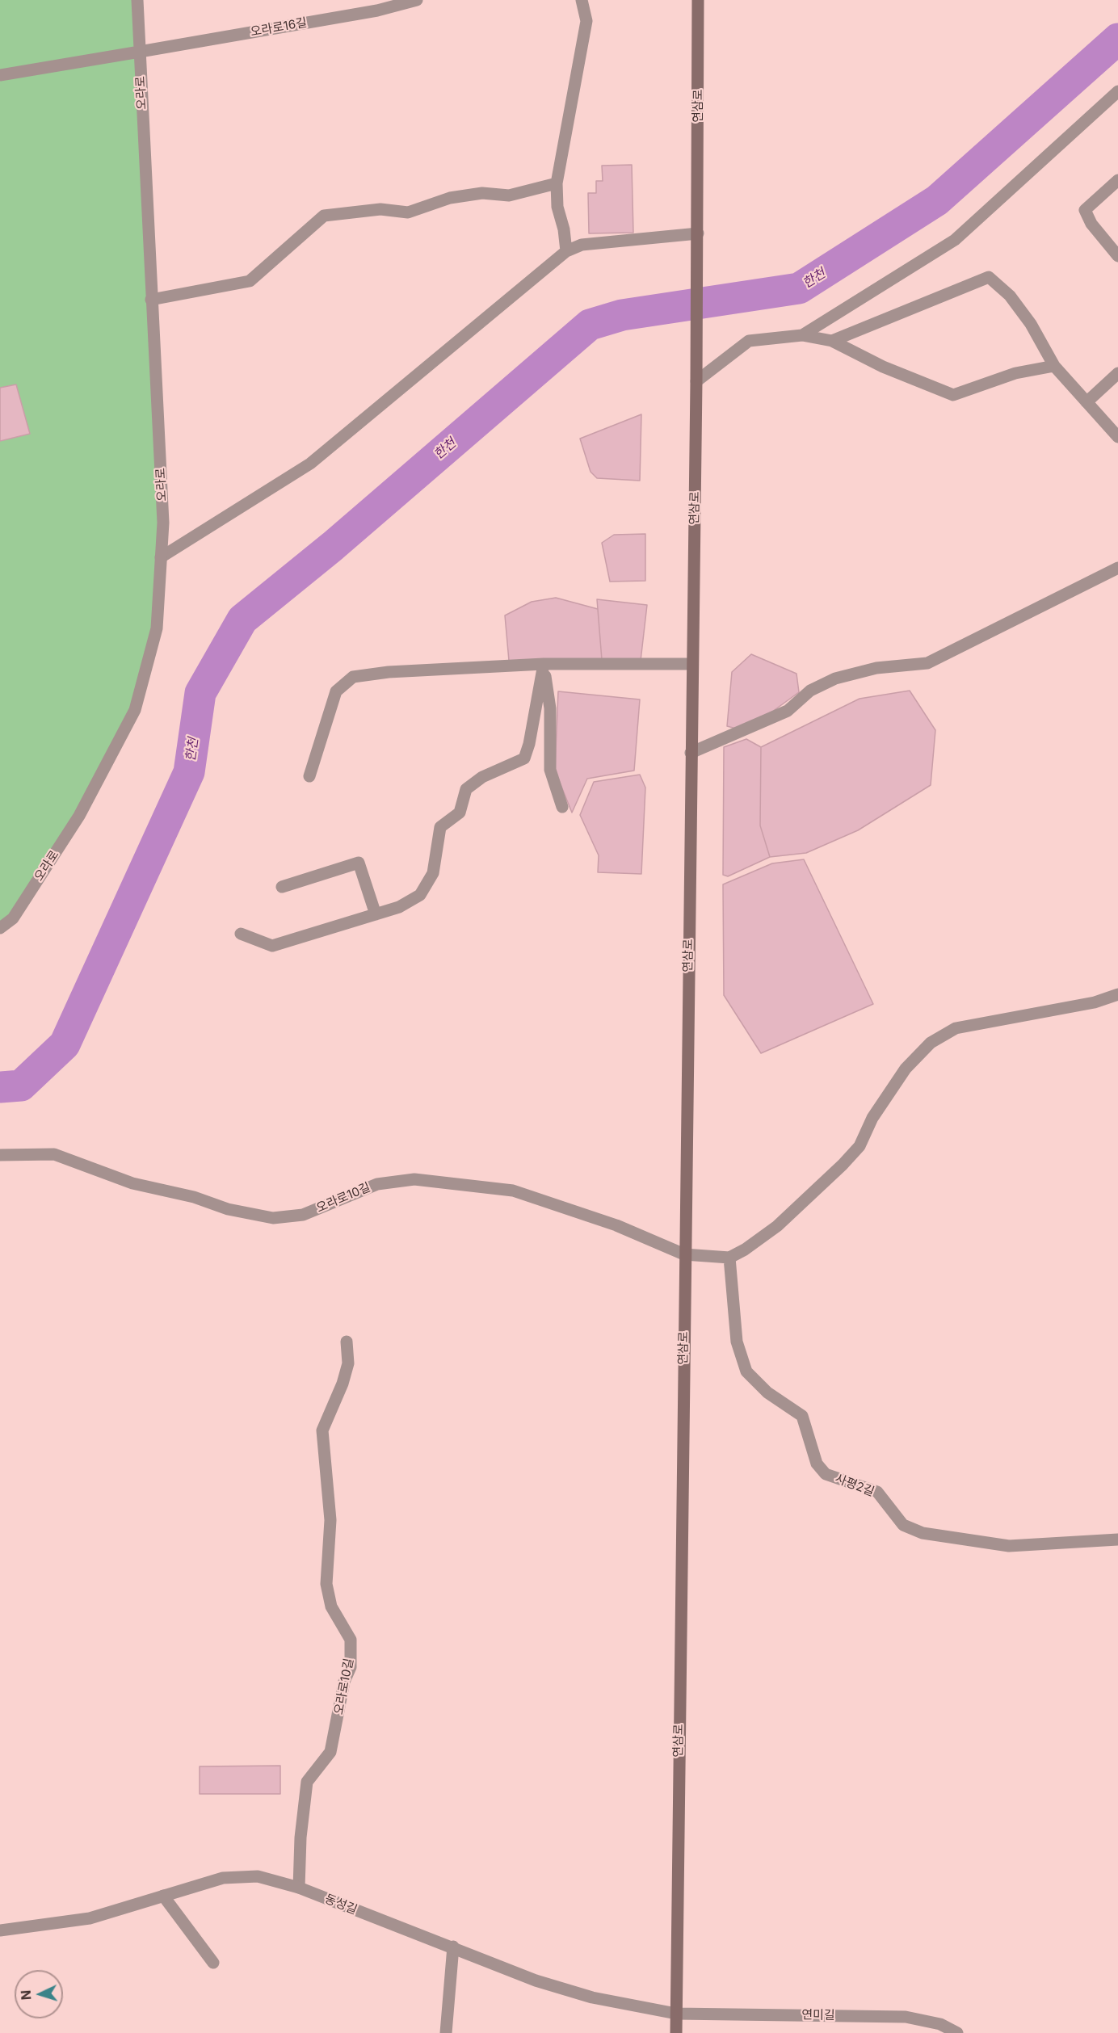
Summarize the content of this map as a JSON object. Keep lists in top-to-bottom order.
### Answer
{
  "streets": {
    "main road": ["연삼로"],
    "street": [
      "오라로16길",
      "오라로",
      "오라로10길",
      "사평2길",
      "동성길",
      "연미길"
    ]
  },
  "crossings": [
    ["오라로16길", "오라로"],
    ["연삼로", "오라로10길"],
    ["연삼로", "동성길"],
    ["연삼로", "연미길"],
    ["오라로10길", "사평2길"],
    ["오라로10길", "동성길"],
    ["동성길", "연미길"]
  ],
  "water": ["한천"],
  "north": "left"
}
